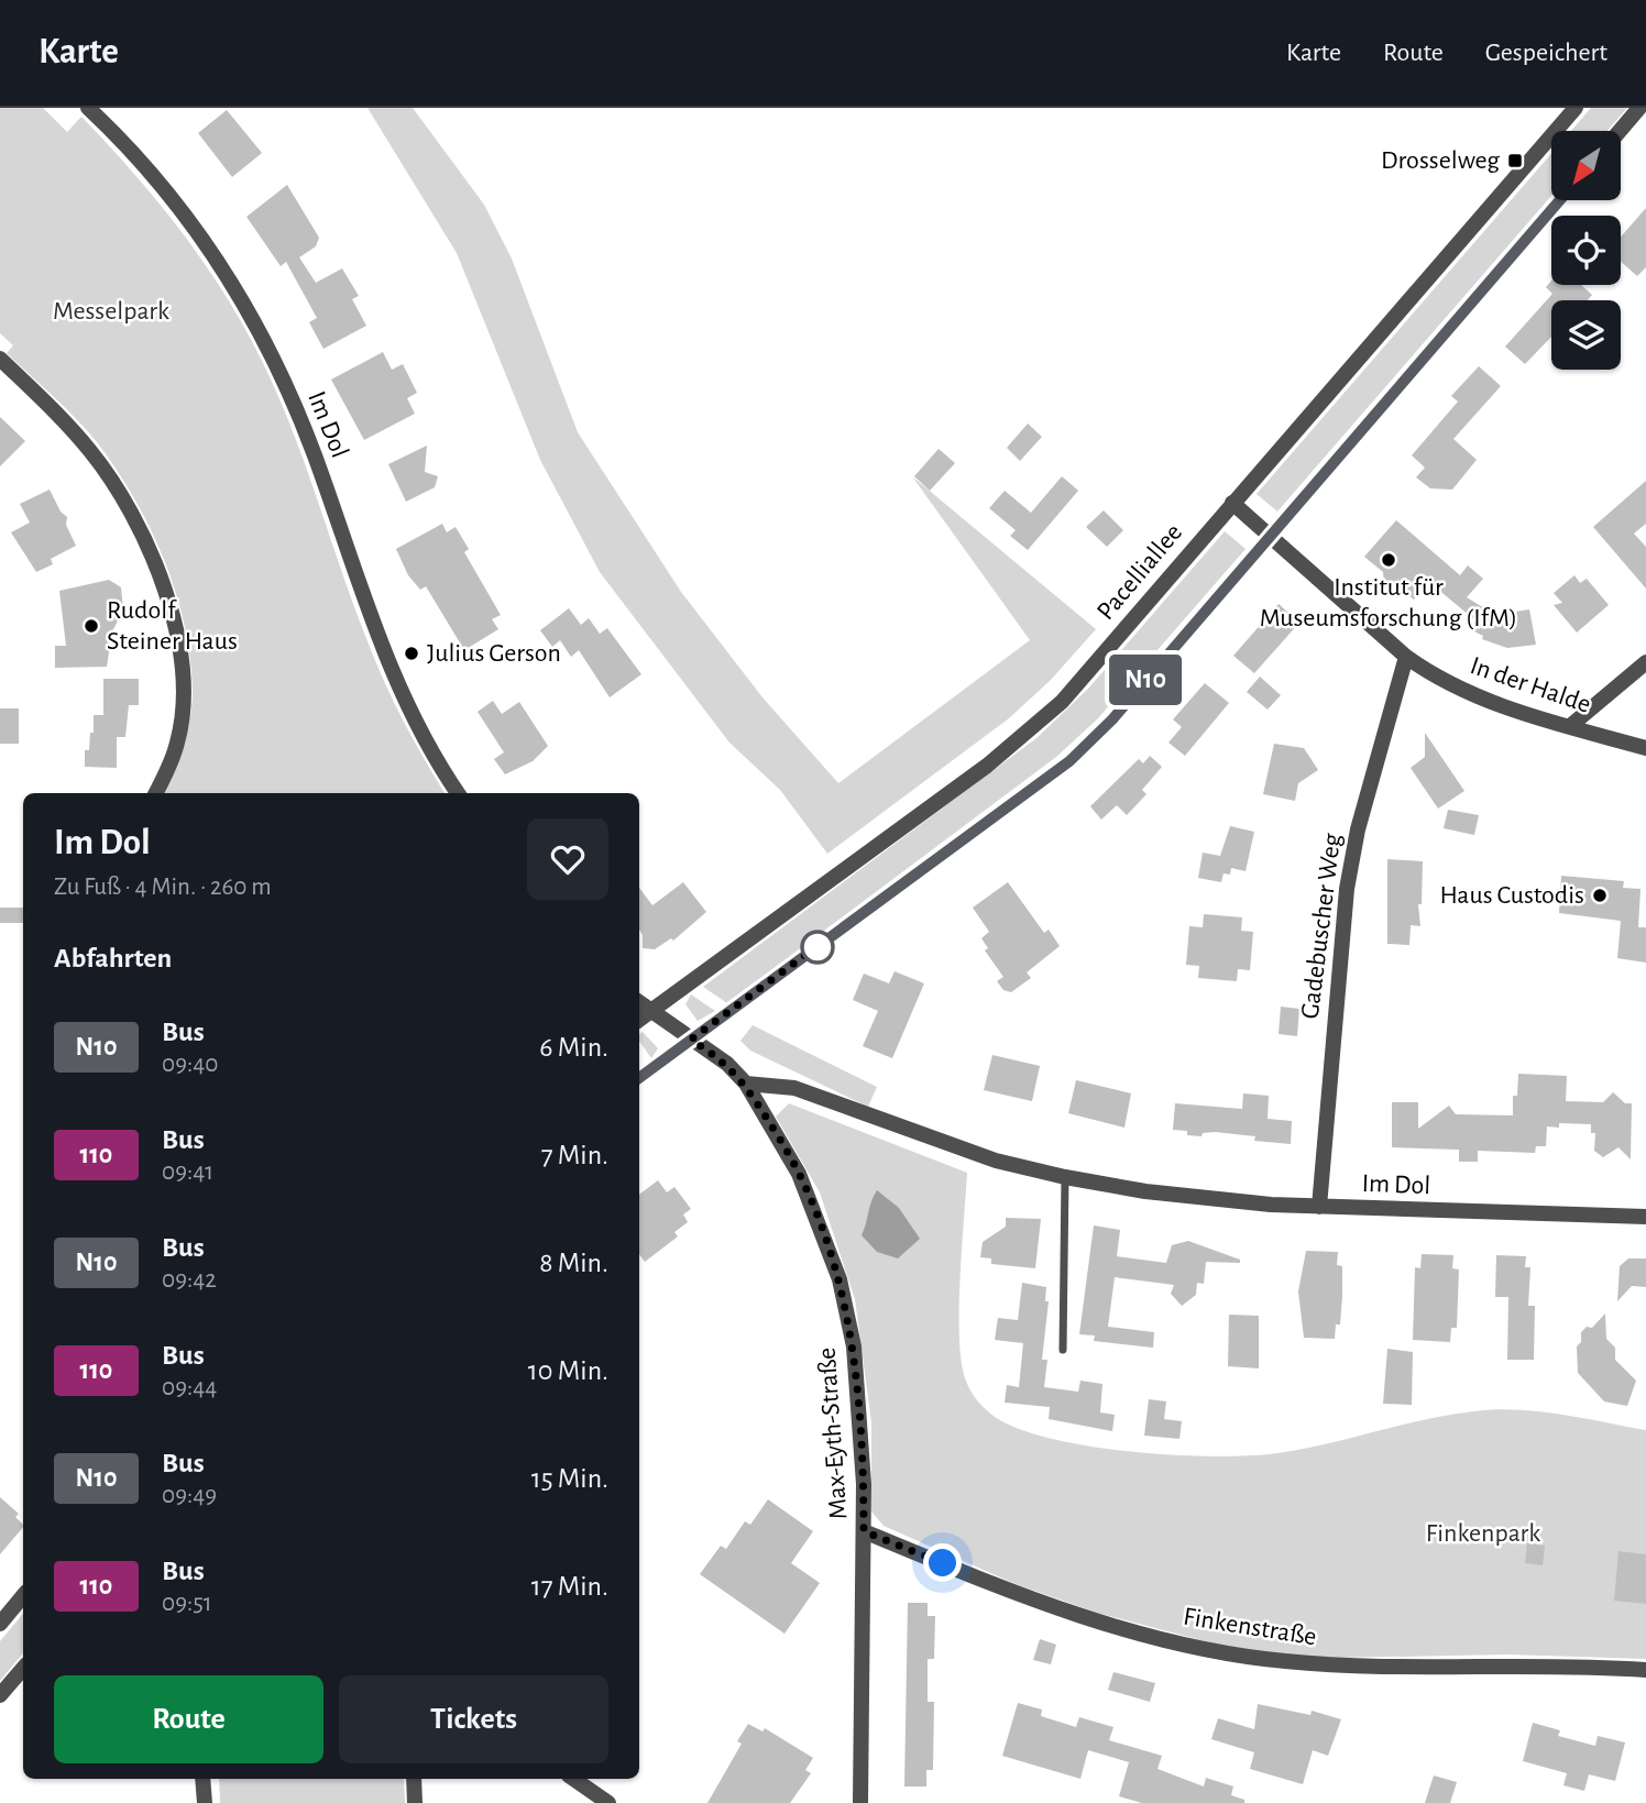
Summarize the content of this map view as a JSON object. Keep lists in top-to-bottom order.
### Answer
{
  "streets": {
    "street": [
      "Im Dol",
      "Pacelliallee",
      "In der Halde",
      "Gadebuscher Weg",
      "Max-Eyth-Straße",
      "Finkenstraße"
    ]
  },
  "crossings": [
    ["Im Dol", "Gadebuscher Weg"],
    ["Im Dol", "Max-Eyth-Straße"],
    ["Pacelliallee", "In der Halde"],
    ["In der Halde", "Gadebuscher Weg"],
    ["Max-Eyth-Straße", "Finkenstraße"]
  ],
  "parks": ["Messelpark", "Finkenpark"],
  "places": {
    "transit": ["Drosselweg"],
    "other": [
      "Institut für Museumsforschung (IfM)",
      "Rudolf Steiner Haus",
      "Julius Gerson",
      "Haus Custodis"
    ]
  },
  "lines": ["bus line N10"],
  "north": "bottom left",
  "page": {
    "header": "Karte",
    "nav": ["Karte", "Route", "Gespeichert"],
    "on_map": "N10",
    "heading": [
      ["Im Dol", "Zu Fuß · 4 Min. · 260 m"],
      "Abfahrten"
    ],
    "list": [
      {
        "mark": "N10",
        "name": "Bus",
        "note": "09:40",
        "value": "6 Min."
      },
      {
        "mark": "110",
        "name": "Bus",
        "note": "09:41",
        "value": "7 Min."
      },
      {
        "mark": "N10",
        "name": "Bus",
        "note": "09:42",
        "value": "8 Min."
      },
      {
        "mark": "110",
        "name": "Bus",
        "note": "09:44",
        "value": "10 Min."
      },
      {
        "mark": "N10",
        "name": "Bus",
        "note": "09:49",
        "value": "15 Min."
      },
      {
        "mark": "110",
        "name": "Bus",
        "note": "09:51",
        "value": "17 Min."
      }
    ],
    "buttons": ["Route", "Tickets"]
  }
}
